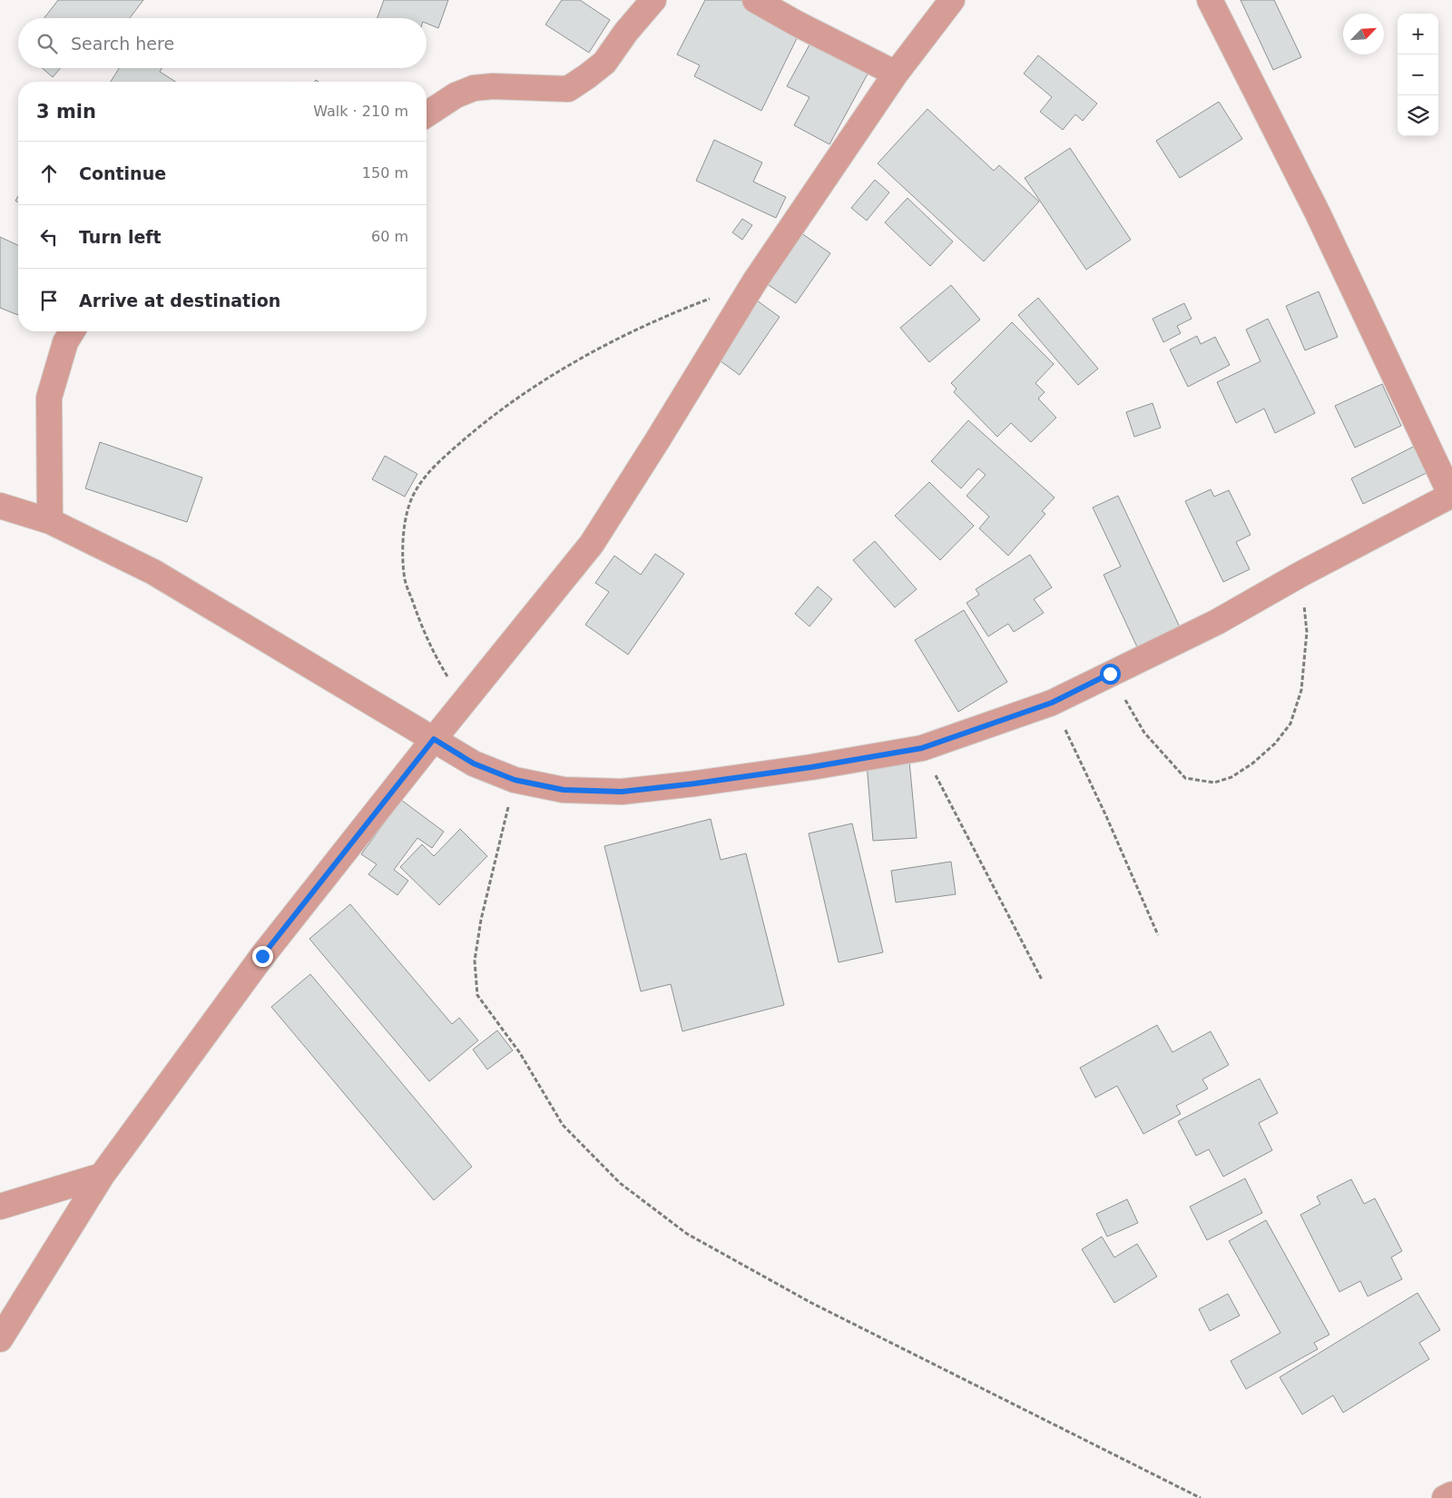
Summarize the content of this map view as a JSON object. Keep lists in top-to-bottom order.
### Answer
{
  "north": "top right",
  "page": {
    "map_buttons": ["+", "−"],
    "search": "Search here",
    "heading": ["3 min", "Walk · 210 m"],
    "list": [
      ["Continue", "150 m"],
      ["Turn left", "60 m"],
      "Arrive at destination"
    ]
  }
}
